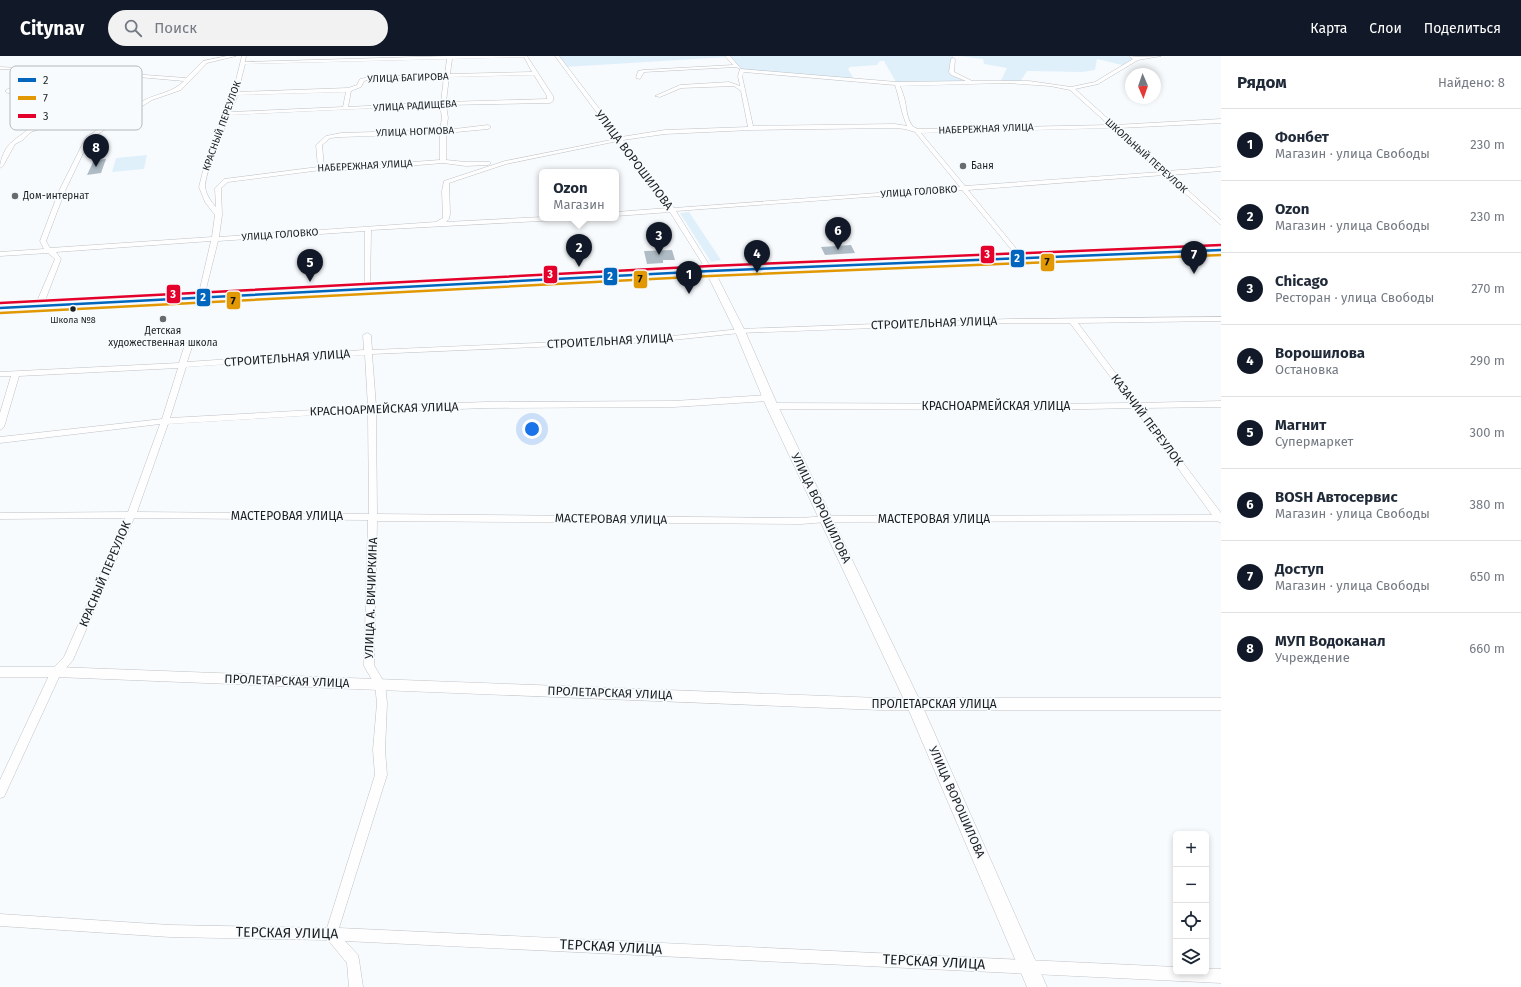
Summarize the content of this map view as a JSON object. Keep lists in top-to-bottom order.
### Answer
{
  "streets": {
    "main road": ["УЛИЦА ВОРОШИЛОВА"],
    "street": [
      "УЛИЦА БАГИРОВА",
      "УЛИЦА РАДИЩЕВА",
      "КРАСНЫЙ ПЕРЕУЛОК",
      "НАБЕРЕЖНАЯ УЛИЦА",
      "УЛИЦА НОГМОВА",
      "ШКОЛЬНЫЙ ПЕРЕУЛОК",
      "УЛИЦА ГОЛОВКО",
      "СТРОИТЕЛЬНАЯ УЛИЦА",
      "КРАСНОАРМЕЙСКАЯ УЛИЦА",
      "КАЗАЧИЙ ПЕРЕУЛОК",
      "МАСТЕРОВАЯ УЛИЦА",
      "УЛИЦА А. ВИЧИРКИНА",
      "ПРОЛЕТАРСКАЯ УЛИЦА",
      "ТЕРСКАЯ УЛИЦА"
    ]
  },
  "crossings": [
    ["УЛИЦА БАГИРОВА", "УЛИЦА РАДИЩЕВА"],
    ["УЛИЦА РАДИЩЕВА", "КРАСНЫЙ ПЕРЕУЛОК"],
    ["КРАСНЫЙ ПЕРЕУЛОК", "НАБЕРЕЖНАЯ УЛИЦА"],
    ["КРАСНЫЙ ПЕРЕУЛОК", "УЛИЦА ГОЛОВКО"],
    ["КРАСНЫЙ ПЕРЕУЛОК", "СТРОИТЕЛЬНАЯ УЛИЦА"],
    ["КРАСНЫЙ ПЕРЕУЛОК", "КРАСНОАРМЕЙСКАЯ УЛИЦА"],
    ["КРАСНЫЙ ПЕРЕУЛОК", "МАСТЕРОВАЯ УЛИЦА"],
    ["КРАСНЫЙ ПЕРЕУЛОК", "ПРОЛЕТАРСКАЯ УЛИЦА"],
    ["НАБЕРЕЖНАЯ УЛИЦА", "УЛИЦА НОГМОВА"],
    ["НАБЕРЕЖНАЯ УЛИЦА", "ШКОЛЬНЫЙ ПЕРЕУЛОК"],
    ["НАБЕРЕЖНАЯ УЛИЦА", "УЛИЦА ВОРОШИЛОВА"],
    ["НАБЕРЕЖНАЯ УЛИЦА", "УЛИЦА ГОЛОВКО"],
    ["ШКОЛЬНЫЙ ПЕРЕУЛОК", "УЛИЦА ГОЛОВКО"],
    ["УЛИЦА ВОРОШИЛОВА", "УЛИЦА ГОЛОВКО"],
    ["УЛИЦА ВОРОШИЛОВА", "СТРОИТЕЛЬНАЯ УЛИЦА"],
    ["УЛИЦА ВОРОШИЛОВА", "КРАСНОАРМЕЙСКАЯ УЛИЦА"],
    ["УЛИЦА ВОРОШИЛОВА", "МАСТЕРОВАЯ УЛИЦА"],
    ["УЛИЦА ВОРОШИЛОВА", "ПРОЛЕТАРСКАЯ УЛИЦА"],
    ["УЛИЦА ВОРОШИЛОВА", "ТЕРСКАЯ УЛИЦА"],
    ["СТРОИТЕЛЬНАЯ УЛИЦА", "КАЗАЧИЙ ПЕРЕУЛОК"],
    ["СТРОИТЕЛЬНАЯ УЛИЦА", "УЛИЦА А. ВИЧИРКИНА"],
    ["КРАСНОАРМЕЙСКАЯ УЛИЦА", "КАЗАЧИЙ ПЕРЕУЛОК"],
    ["КРАСНОАРМЕЙСКАЯ УЛИЦА", "УЛИЦА А. ВИЧИРКИНА"],
    ["КАЗАЧИЙ ПЕРЕУЛОК", "МАСТЕРОВАЯ УЛИЦА"],
    ["МАСТЕРОВАЯ УЛИЦА", "УЛИЦА А. ВИЧИРКИНА"],
    ["УЛИЦА А. ВИЧИРКИНА", "ПРОЛЕТАРСКАЯ УЛИЦА"],
    ["УЛИЦА А. ВИЧИРКИНА", "ТЕРСКАЯ УЛИЦА"]
  ],
  "places": [
    "Баня",
    "Дом-интернат",
    "Школа №8",
    "Детская художественная школа"
  ],
  "lines": ["transit line 3", "transit line 2", "transit line 7"],
  "legend": ["2", "7", "3"],
  "north": "bottom",
  "page": {
    "header": "Citynav",
    "search": "Поиск",
    "nav": ["Карта", "Слои", "Поделиться"],
    "heading": ["Рядом", "Найдено: 8"],
    "list": [
      {
        "mark": "1",
        "name": "Фонбет",
        "note": "Магазин · улица Свободы",
        "value": "230 m"
      },
      {
        "mark": "2",
        "name": "Ozon",
        "note": "Магазин · улица Свободы",
        "value": "230 m"
      },
      {
        "mark": "3",
        "name": "Chicago",
        "note": "Ресторан · улица Свободы",
        "value": "270 m"
      },
      {
        "mark": "4",
        "name": "Ворошилова",
        "note": "Остановка",
        "value": "290 m"
      },
      {
        "mark": "5",
        "name": "Магнит",
        "note": "Супермаркет",
        "value": "300 m"
      },
      {
        "mark": "6",
        "name": "BOSH Автосервис",
        "note": "Магазин · улица Свободы",
        "value": "380 m"
      },
      {
        "mark": "7",
        "name": "Доступ",
        "note": "Магазин · улица Свободы",
        "value": "650 m"
      },
      {
        "mark": "8",
        "name": "МУП Водоканал",
        "note": "Учреждение",
        "value": "660 m"
      }
    ],
    "pins": [
      "8",
      "6",
      "3",
      "2",
      "4",
      "7",
      "5",
      "1"
    ],
    "popup": ["Ozon", "Магазин"],
    "map_buttons": ["+", "−"]
  }
}
